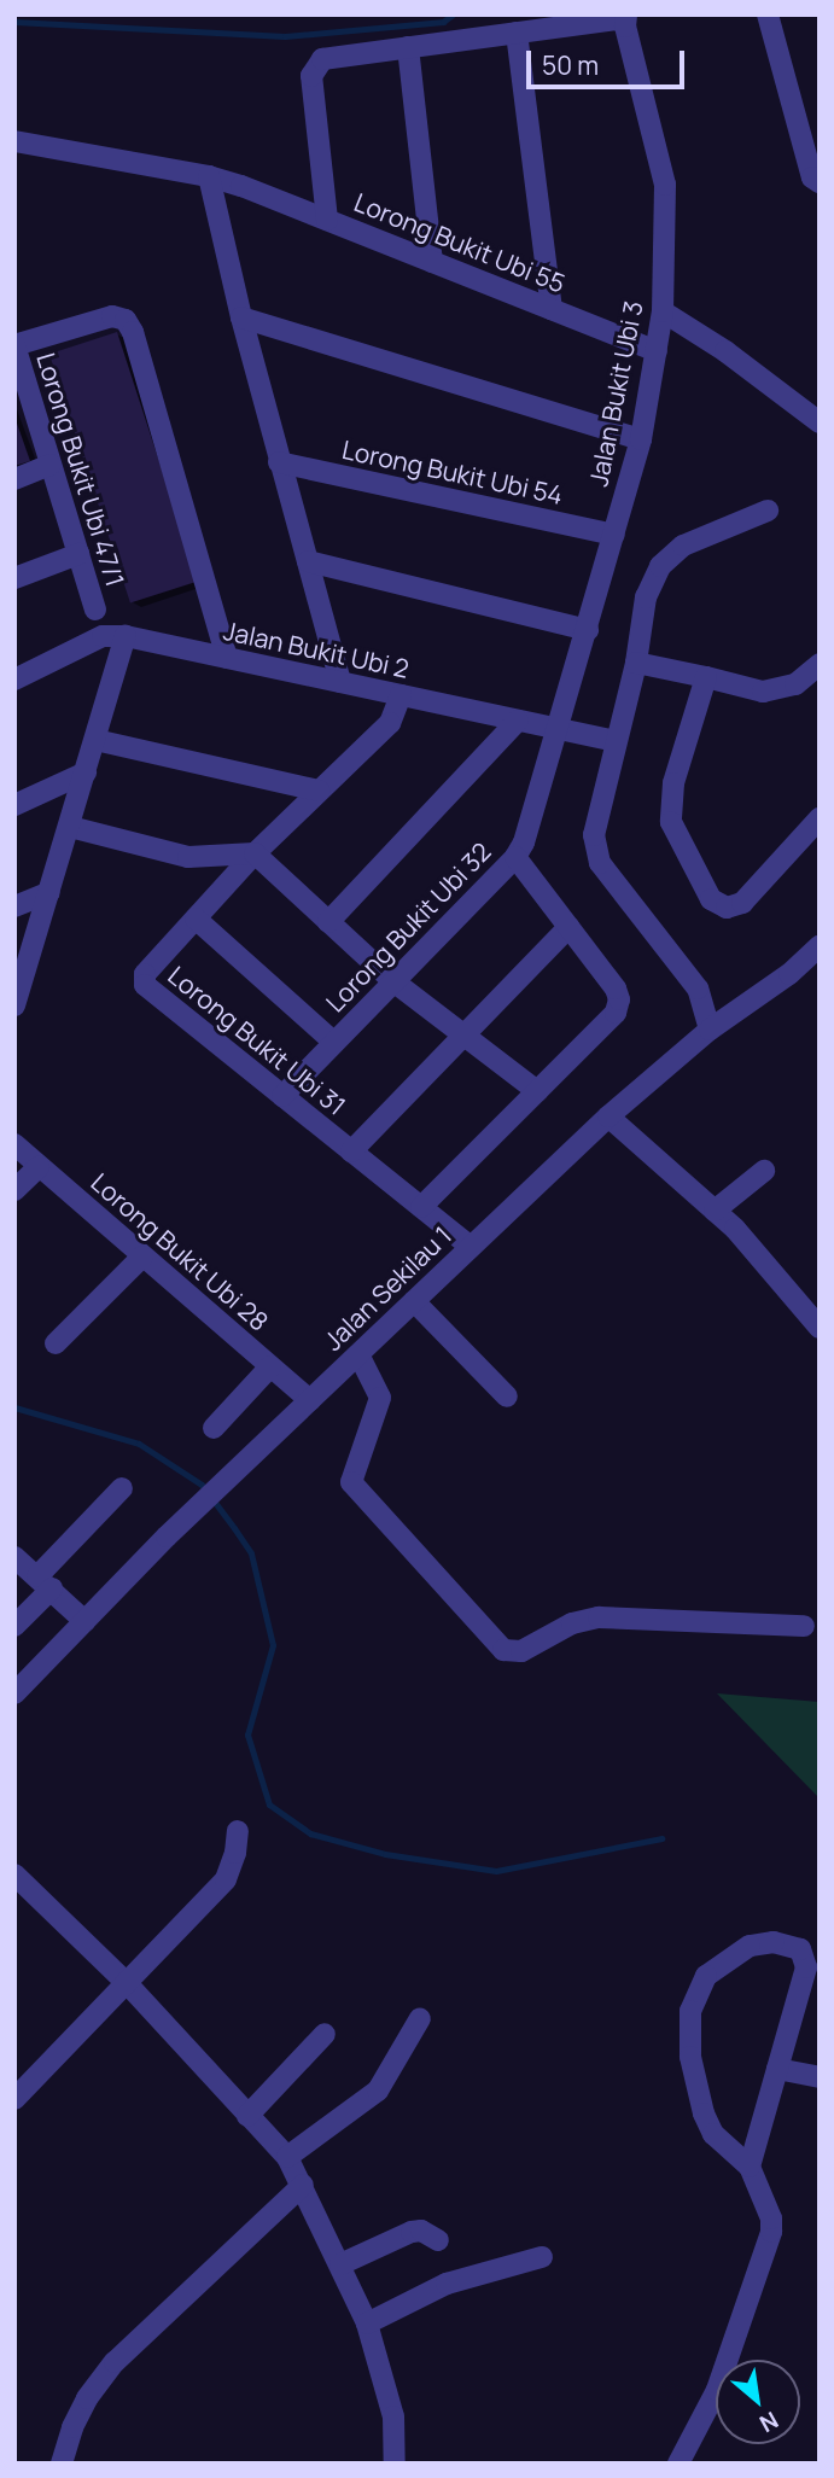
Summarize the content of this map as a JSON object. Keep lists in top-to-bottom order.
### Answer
{
  "streets": {
    "street": [
      "Lorong Bukit Ubi 55",
      "Jalan Bukit Ubi 3",
      "Lorong Bukit Ubi 47/1",
      "Lorong Bukit Ubi 54",
      "Jalan Bukit Ubi 2",
      "Lorong Bukit Ubi 32",
      "Lorong Bukit Ubi 31",
      "Lorong Bukit Ubi 28",
      "Jalan Sekilau 1"
    ]
  },
  "crossings": [
    ["Lorong Bukit Ubi 55", "Jalan Bukit Ubi 3"],
    ["Jalan Bukit Ubi 3", "Lorong Bukit Ubi 54"],
    ["Jalan Bukit Ubi 3", "Jalan Bukit Ubi 2"],
    ["Jalan Bukit Ubi 3", "Lorong Bukit Ubi 32"],
    ["Jalan Bukit Ubi 2", "Lorong Bukit Ubi 32"],
    ["Jalan Bukit Ubi 2", "Lorong Bukit Ubi 31"],
    ["Lorong Bukit Ubi 32", "Lorong Bukit Ubi 31"],
    ["Lorong Bukit Ubi 32", "Jalan Sekilau 1"],
    ["Lorong Bukit Ubi 31", "Jalan Sekilau 1"],
    ["Lorong Bukit Ubi 28", "Jalan Sekilau 1"]
  ],
  "scale_bar": "50 m",
  "north": "bottom right"
}
